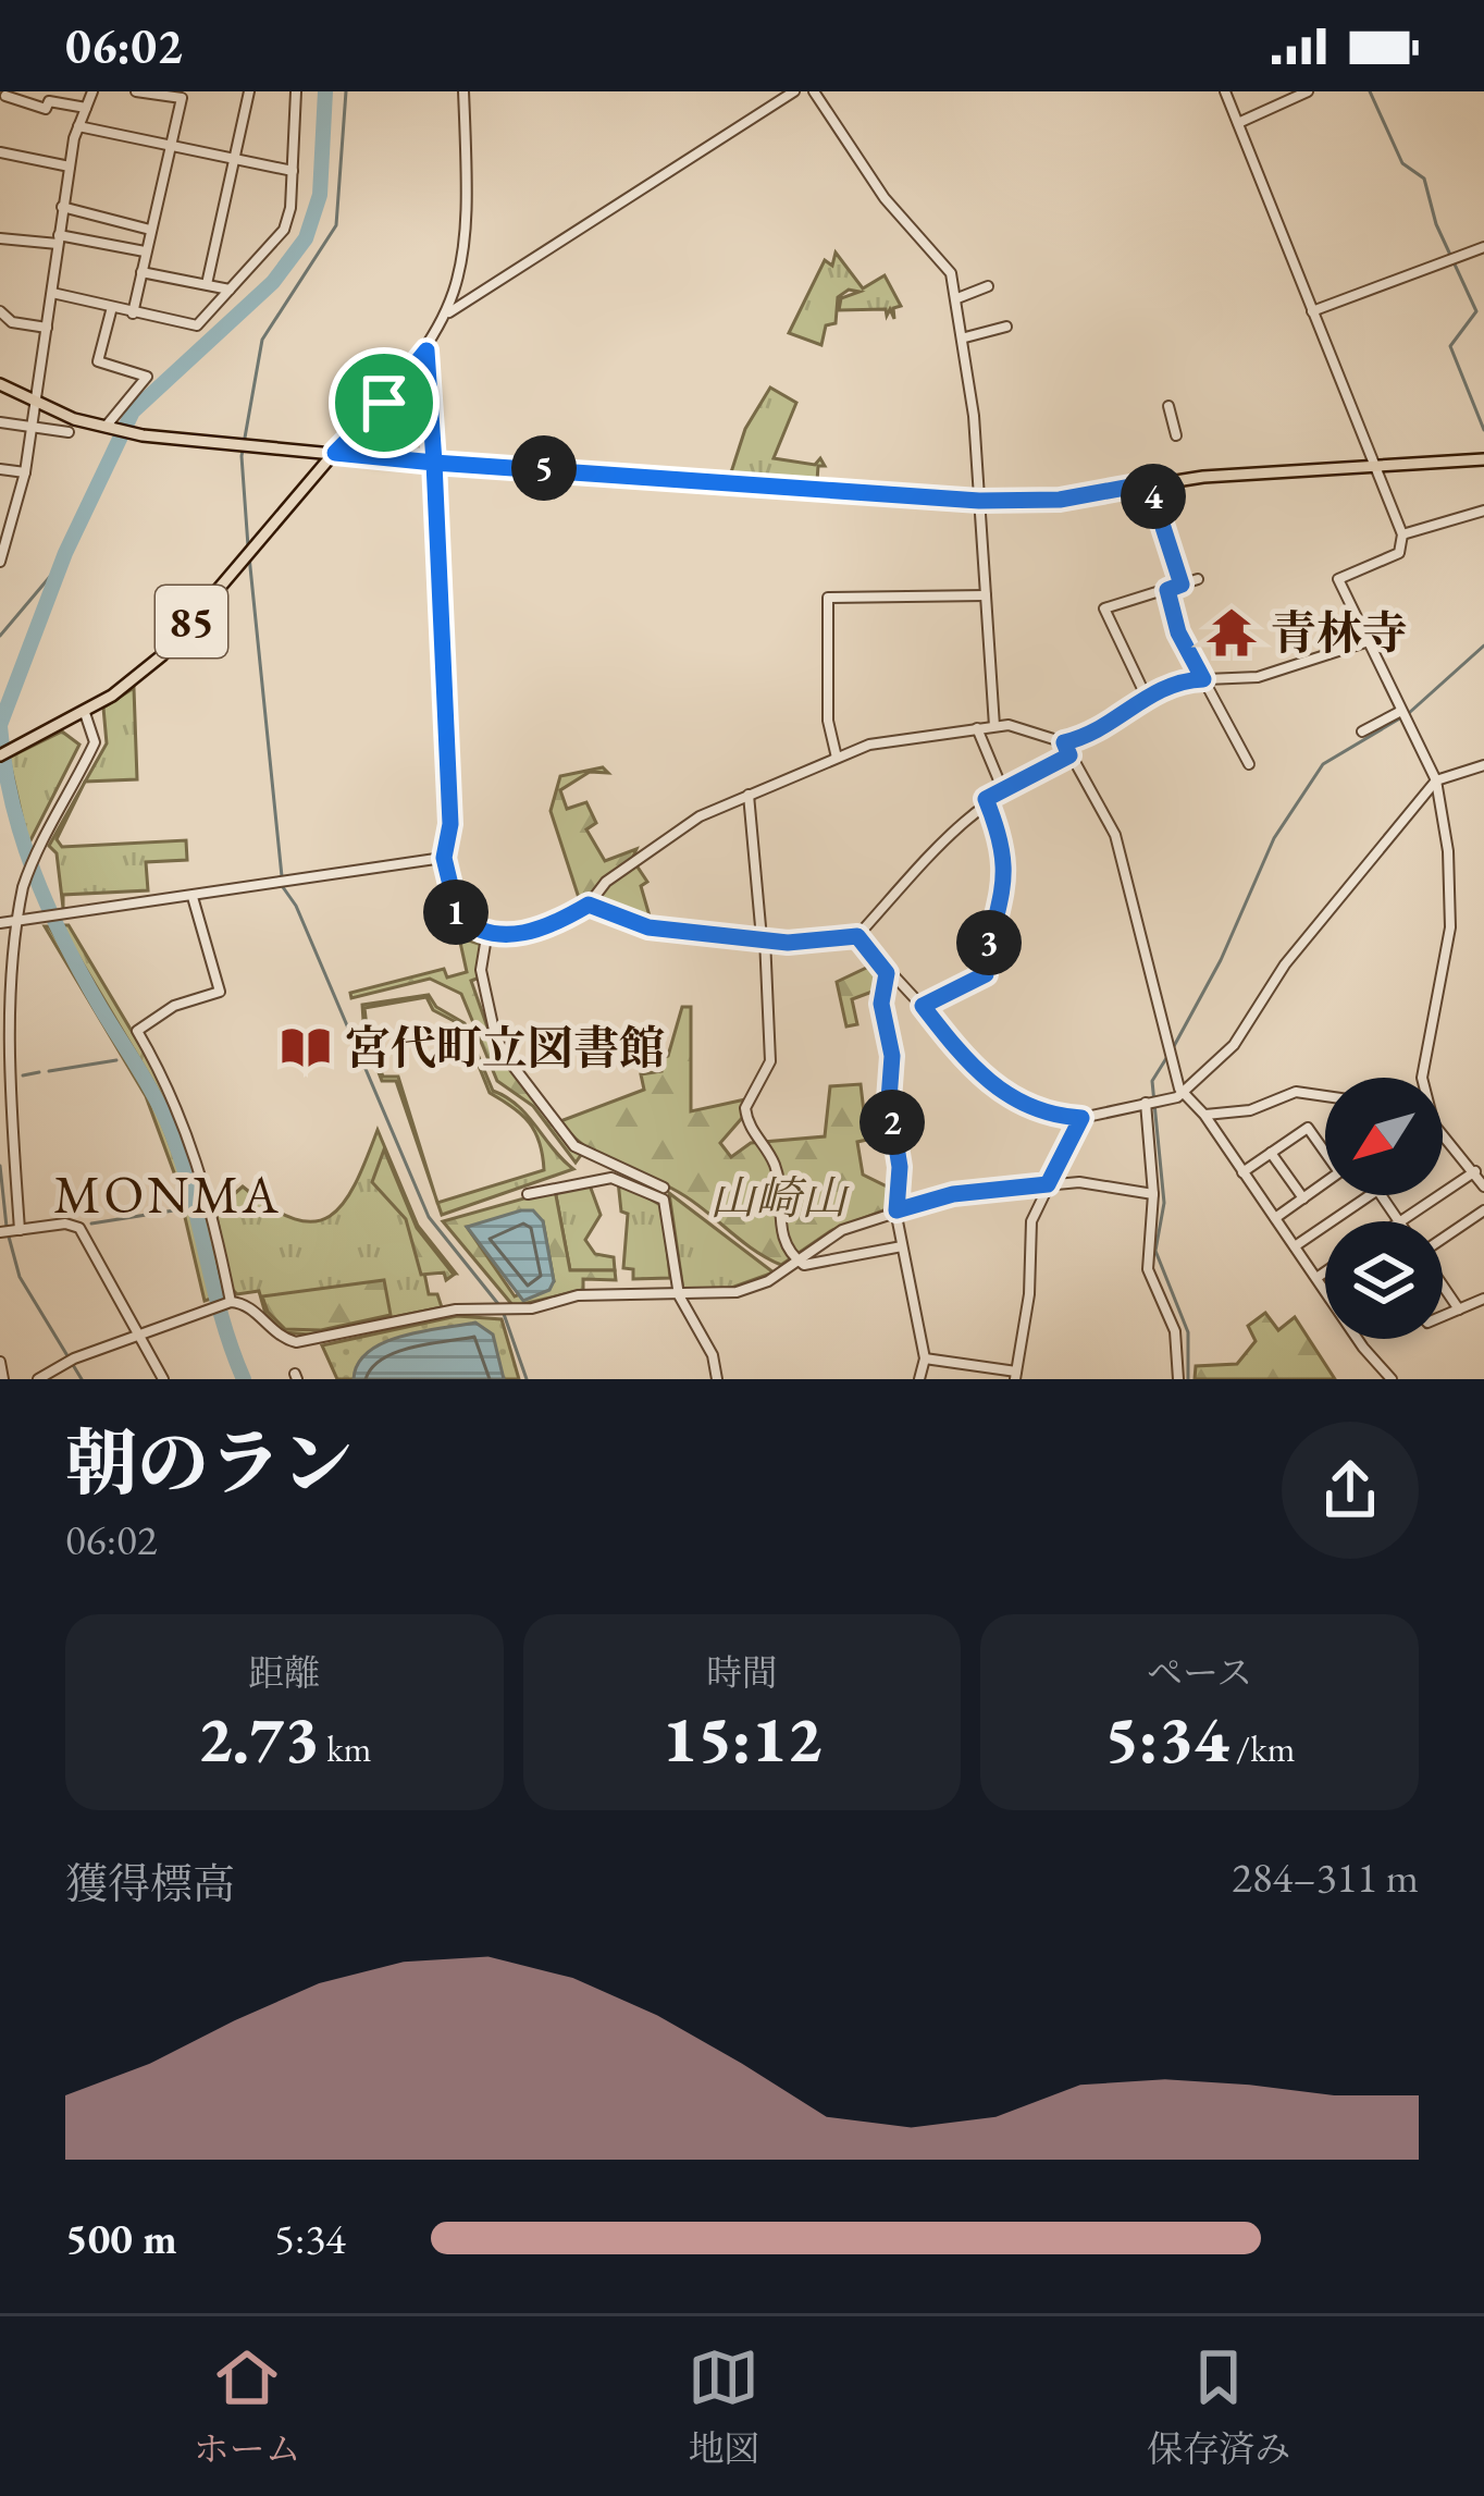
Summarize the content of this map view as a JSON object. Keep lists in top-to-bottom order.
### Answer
{
  "streets": {
    "main road": ["85"]
  },
  "districts": ["MONMA"],
  "parks": ["山崎山"],
  "places": {
    "temple": ["青林寺"],
    "library": ["宮代町立図書館"]
  },
  "north": "bottom left",
  "page": {
    "status": "06:02",
    "pins": [
      "5",
      "4",
      "1",
      "3",
      "2"
    ],
    "heading": ["朝のラン", "06:02"],
    "stats": [
      ["距離", "2.73 km"],
      ["時間", "15:12"],
      ["ペース", "5:34 /km"]
    ],
    "chart": ["獲得標高", "284–311 m"],
    "list": [
      {
        "name": "500 m",
        "note": "5:34"
      }
    ],
    "tabs": ["ホーム", "地図", "保存済み"]
  }
}
